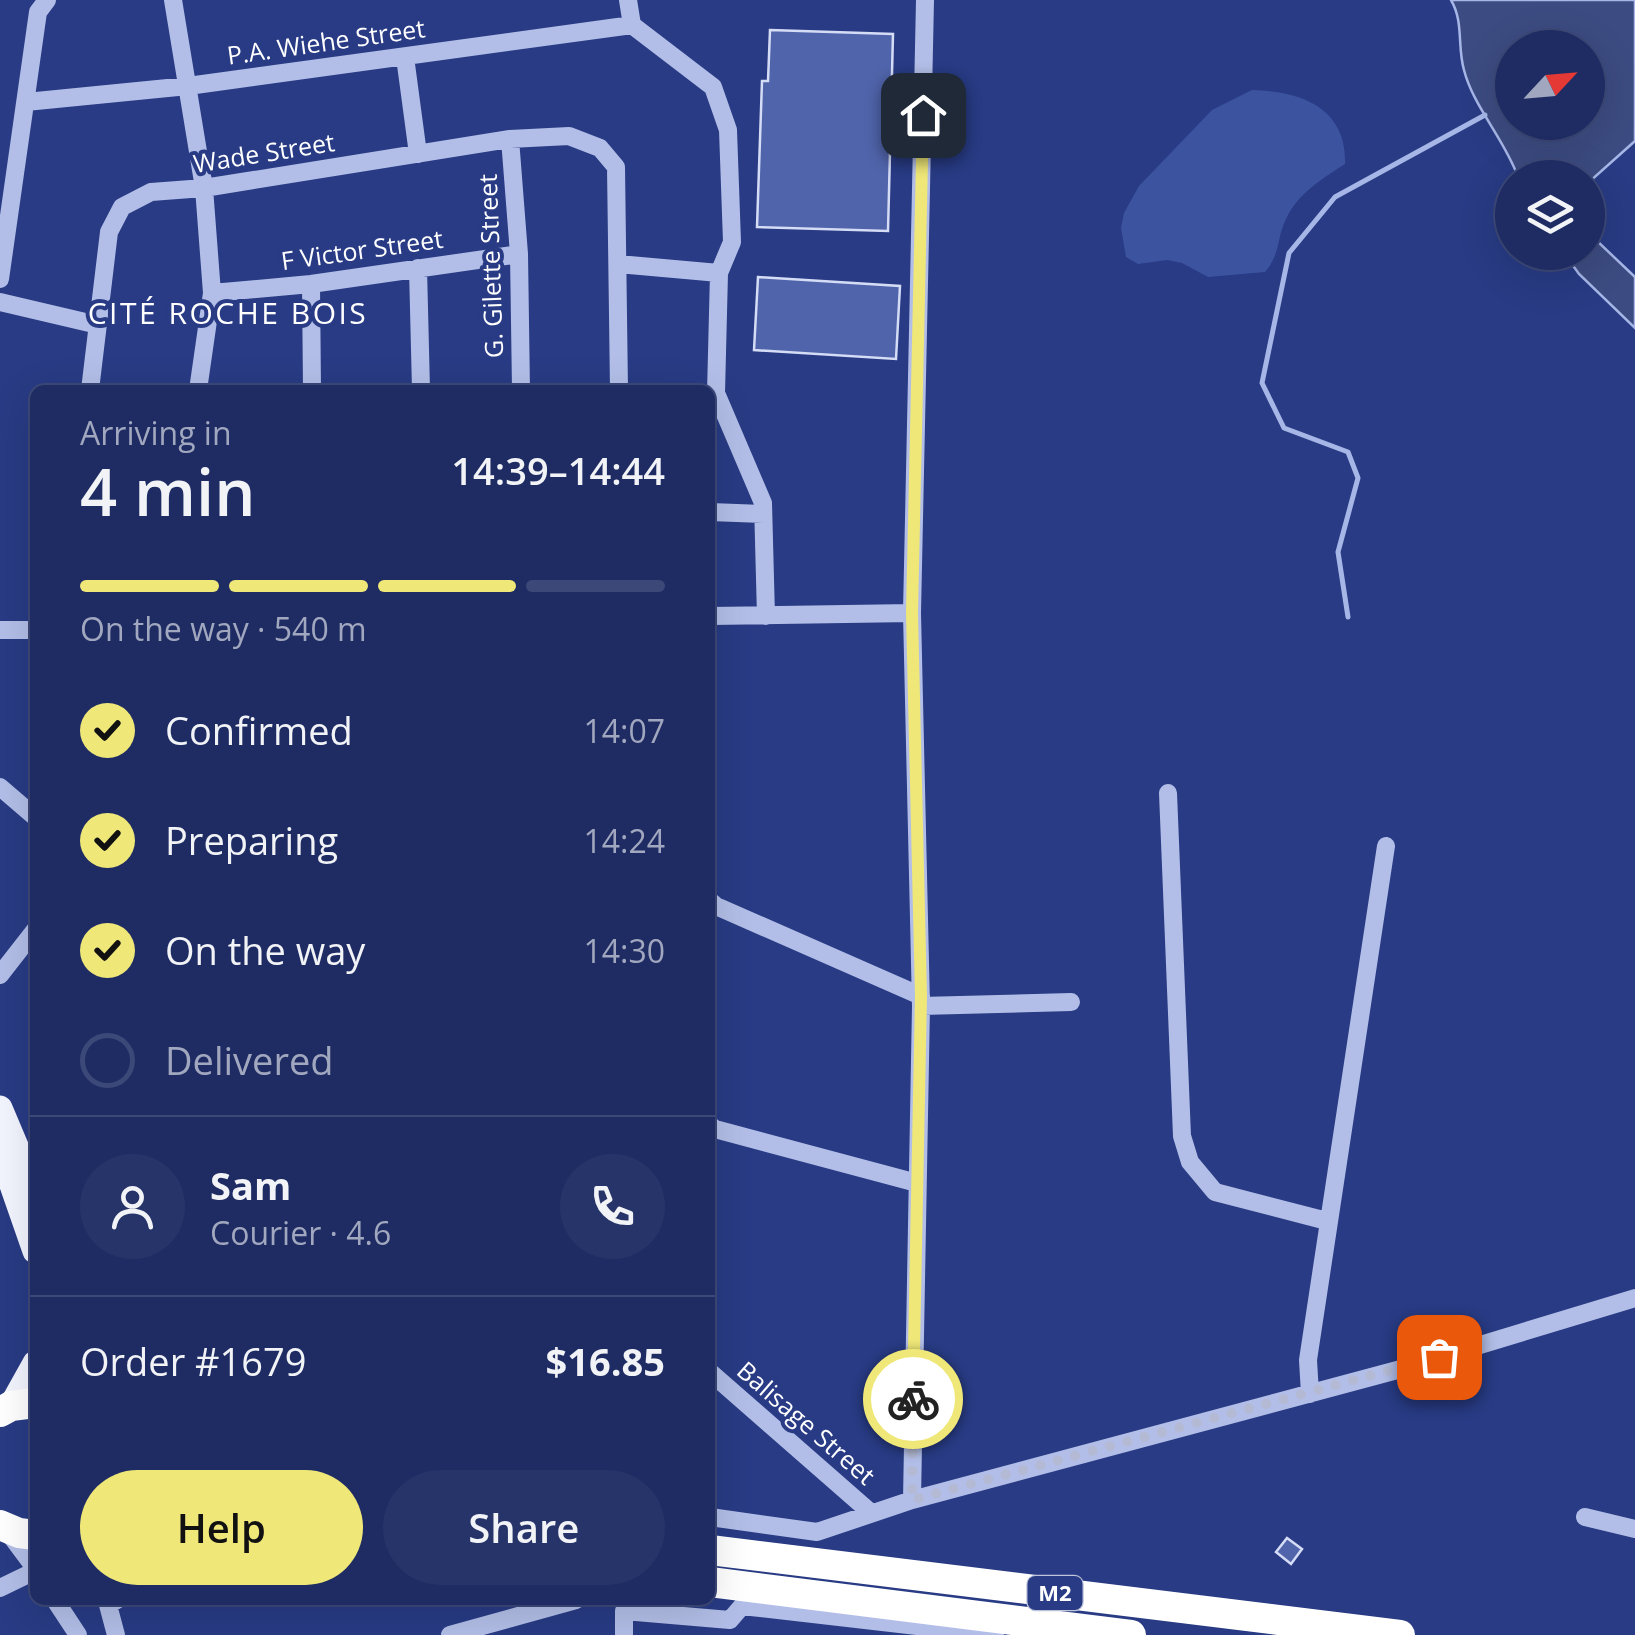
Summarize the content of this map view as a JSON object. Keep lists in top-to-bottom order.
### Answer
{
  "streets": {
    "highway": ["M2"],
    "street": [
      "P.A. Wiehe Street",
      "Wade Street",
      "F Victor Street",
      "G. Gilette Street",
      "Balisage Street"
    ]
  },
  "crossings": [
    ["Wade Street", "G. Gilette Street"],
    ["F Victor Street", "G. Gilette Street"]
  ],
  "districts": ["CITÉ ROCHE BOIS"],
  "north": "top right",
  "page": {
    "heading": ["4 min", "Arriving in", "14:39–14:44"],
    "panel": [
      "Sam",
      "Courier · 4.6",
      "Order #1679",
      "$16.85"
    ],
    "bar": "On the way · 540 m",
    "list": [
      ["Confirmed", "14:07"],
      ["Preparing", "14:24"],
      ["On the way", "14:30"],
      "Delivered"
    ],
    "buttons": ["Help", "Share"]
  }
}
